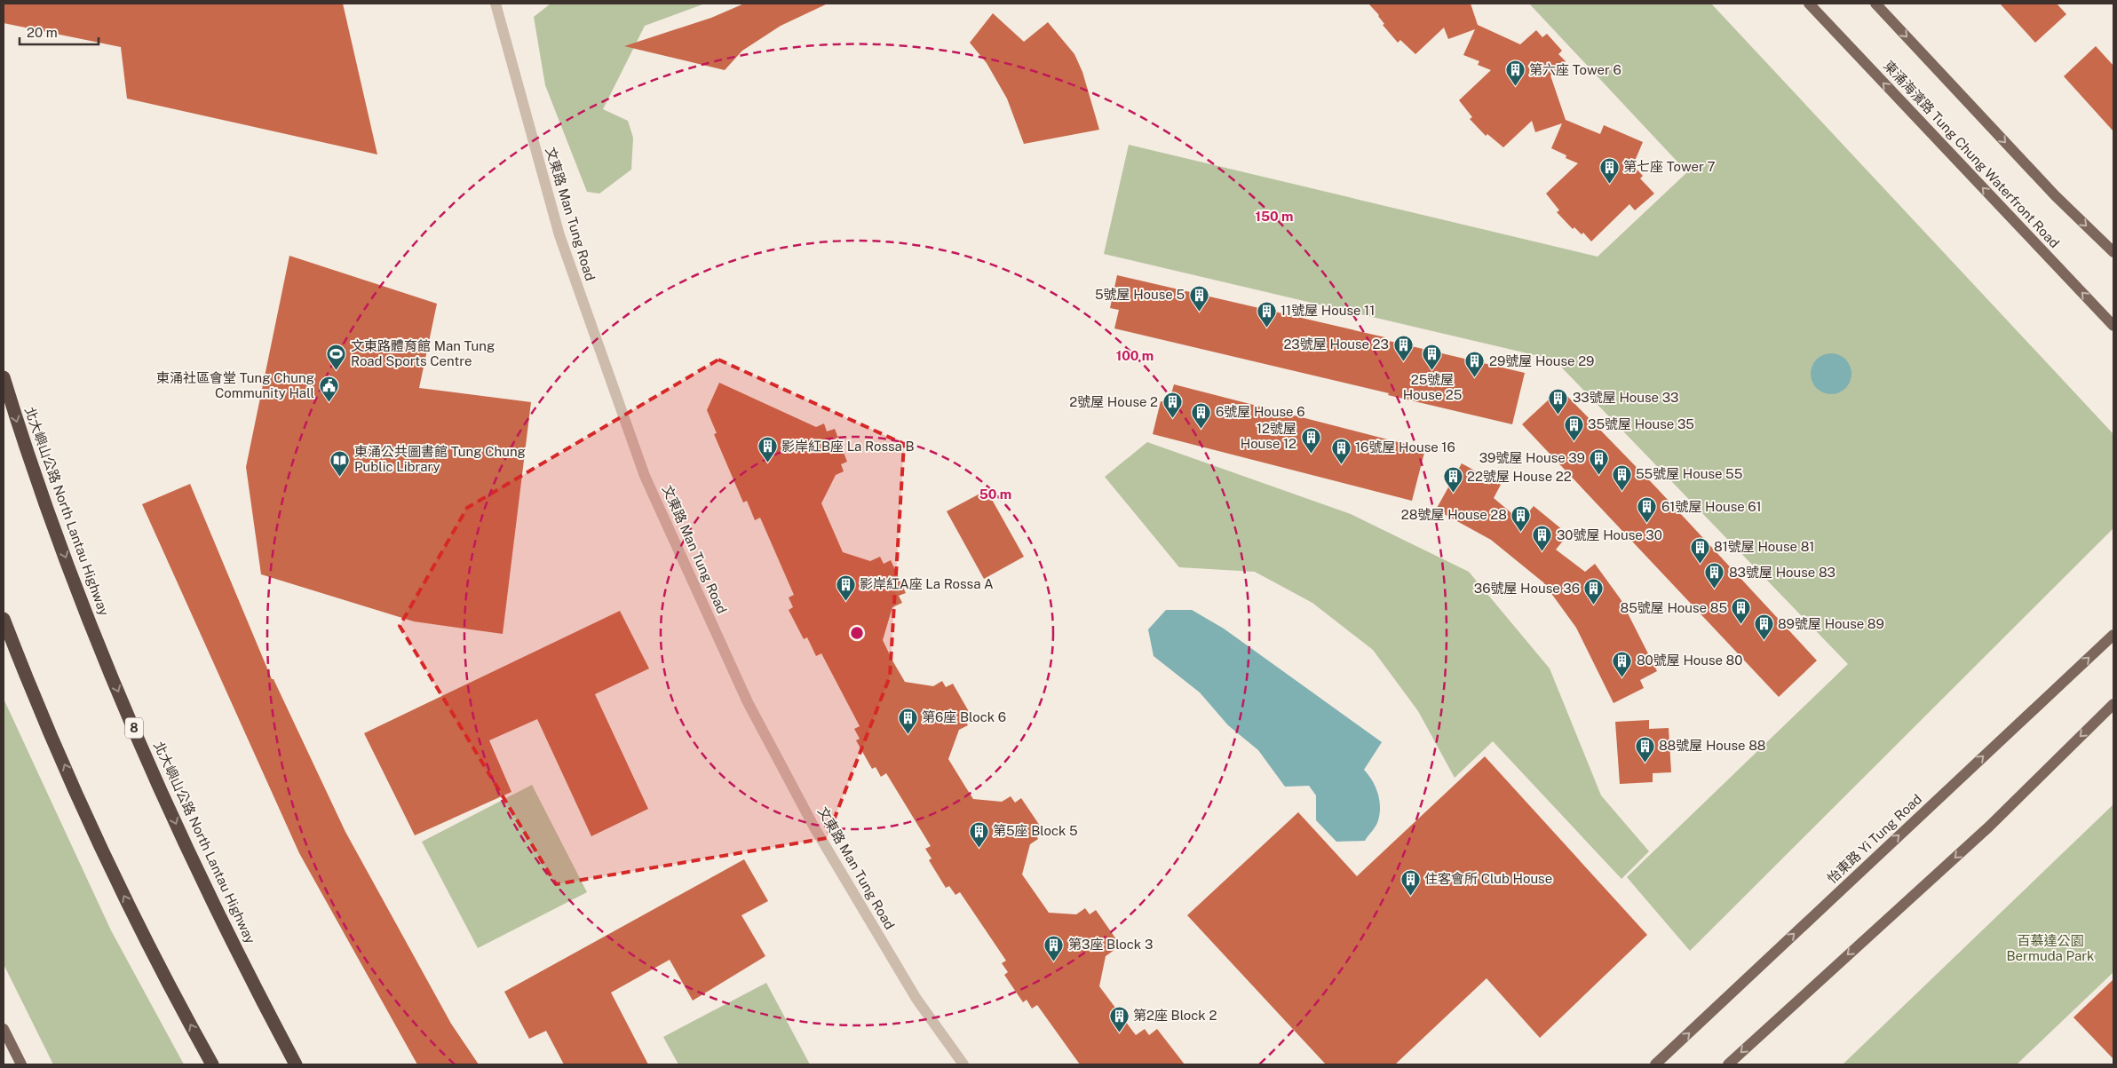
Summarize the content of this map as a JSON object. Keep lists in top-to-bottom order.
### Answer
{
  "streets": {
    "highway": ["北大嶼山公路 North Lantau Highway", "8"],
    "main road": ["東涌海濱路 Tung Chung Waterfront Road", "怡東路 Yi Tung Road"],
    "street": ["文東路 Man Tung Road"]
  },
  "parks": ["百慕達公園 Bermuda Park"],
  "places": {
    "building": [
      "第六座 Tower 6",
      "第七座 Tower 7",
      "5號屋 House 5",
      "11號屋 House 11",
      "23號屋 House 23",
      "25號屋 House 25",
      "29號屋 House 29",
      "33號屋 House 33",
      "2號屋 House 2",
      "6號屋 House 6",
      "35號屋 House 35",
      "12號屋 House 12",
      "影岸紅B座 La Rossa B",
      "16號屋 House 16",
      "39號屋 House 39",
      "55號屋 House 55",
      "22號屋 House 22",
      "61號屋 House 61",
      "28號屋 House 28",
      "30號屋 House 30",
      "81號屋 House 81",
      "83號屋 House 83",
      "影岸紅A座 La Rossa A",
      "36號屋 House 36",
      "85號屋 House 85",
      "89號屋 House 89",
      "80號屋 House 80",
      "第6座 Block 6",
      "88號屋 House 88",
      "第5座 Block 5",
      "住客會所 Club House",
      "第3座 Block 3",
      "第2座 Block 2"
    ],
    "sports": ["文東路體育館 Man Tung Road Sports Centre"],
    "public building": ["東涌社區會堂 Tung Chung Community Hall"],
    "library": ["東涌公共圖書館 Tung Chung Public Library"]
  },
  "scale_bar": "20 m",
  "rings": ["150 m", "100 m", "50 m"]
}
